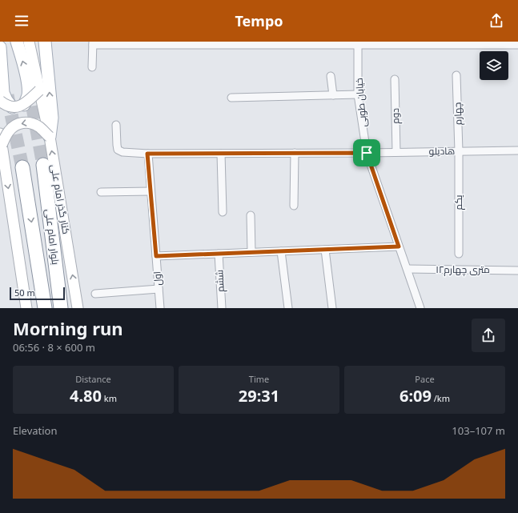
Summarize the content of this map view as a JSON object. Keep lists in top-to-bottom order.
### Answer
{
  "streets": {
    "highway": ["بلوار امام علی"],
    "main road": ["کنار گذر امام علی"],
    "street": [
      "خیابان طوبی",
      "چهارم",
      "دوم",
      "هادیلو",
      "یکم",
      "۱۲متری چهارم",
      "اول",
      "ششم"
    ]
  },
  "crossings": [
    ["خیابان طوبی", "هادیلو"],
    ["خیابان طوبی", "۱۲متری چهارم"],
    ["چهارم", "هادیلو"],
    ["چهارم", "یکم"],
    ["دوم", "هادیلو"],
    ["هادیلو", "یکم"],
    ["هادیلو", "اول"]
  ],
  "scale_bar": "50 m",
  "page": {
    "header": "Tempo",
    "scale": "50 m",
    "heading": ["Morning run", "06:56 · 8 × 600 m"],
    "stats": [
      ["Distance", "4.80 km"],
      ["Time", "29:31"],
      ["Pace", "6:09 /km"]
    ],
    "chart": ["Elevation", "103–107 m"]
  }
}
